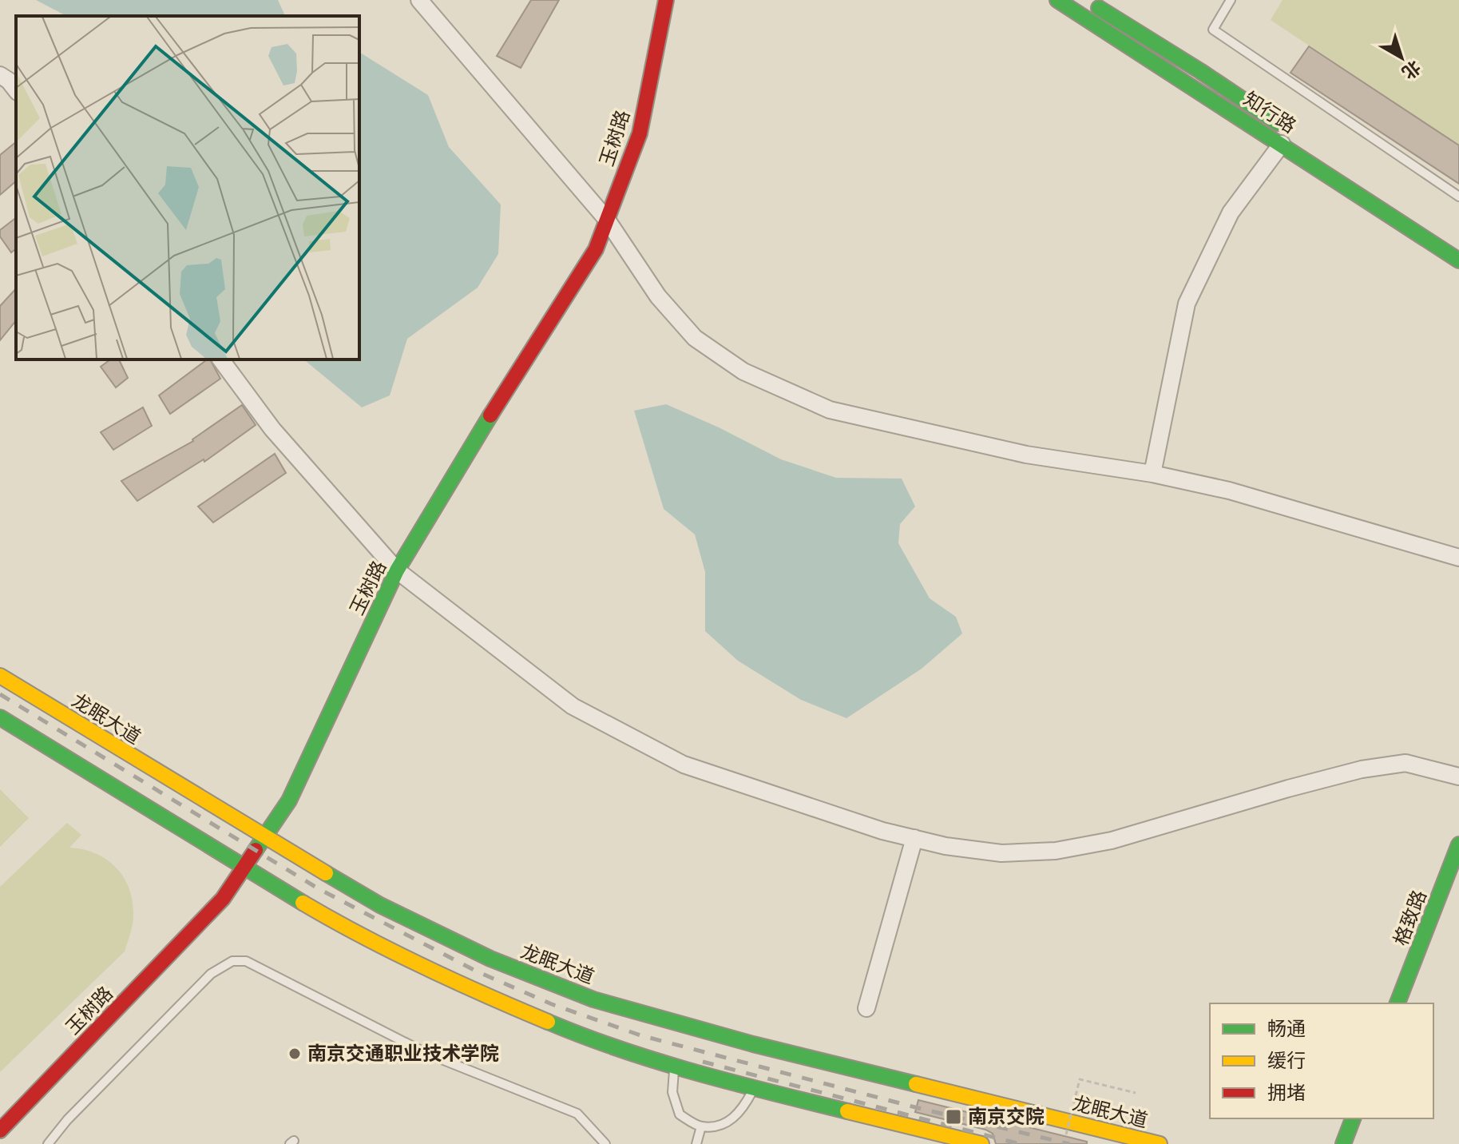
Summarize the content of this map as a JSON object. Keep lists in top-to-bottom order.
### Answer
{
  "streets": {
    "main road": [
      "知行路",
      "玉树路",
      "龙眠大道",
      "格致路"
    ]
  },
  "crossings": [
    ["玉树路", "龙眠大道"]
  ],
  "places": {
    "other": ["南京交通职业技术学院"],
    "transit": ["南京交院"]
  },
  "legend": ["畅通", "缓行", "拥堵"],
  "north": "bottom right"
}
